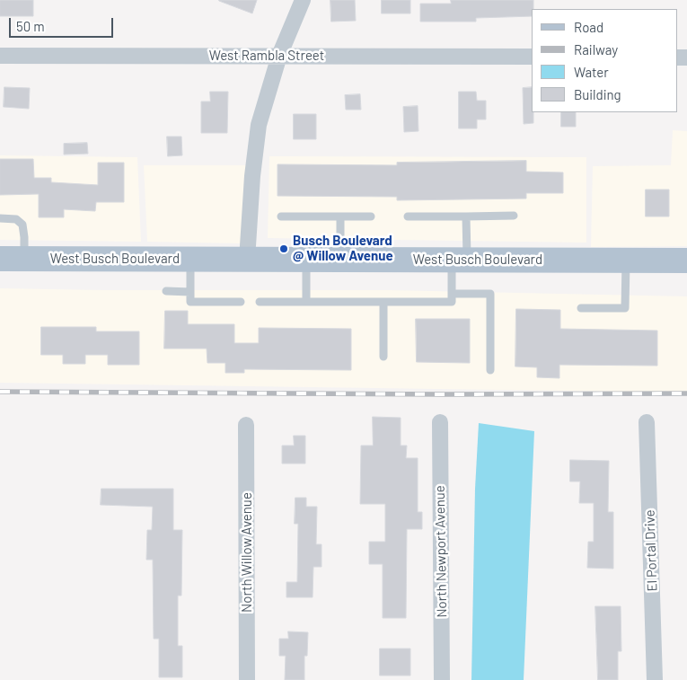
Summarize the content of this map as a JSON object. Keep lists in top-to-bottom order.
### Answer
{
  "streets": {
    "main road": ["West Busch Boulevard"],
    "street": [
      "West Rambla Street",
      "El Portal Drive",
      "North Newport Avenue",
      "North Willow Avenue"
    ]
  },
  "places": ["Busch Boulevard @ Willow Avenue"],
  "legend": [
    "Road",
    "Railway",
    "Water",
    "Building"
  ],
  "scale_bar": "50 m"
}
